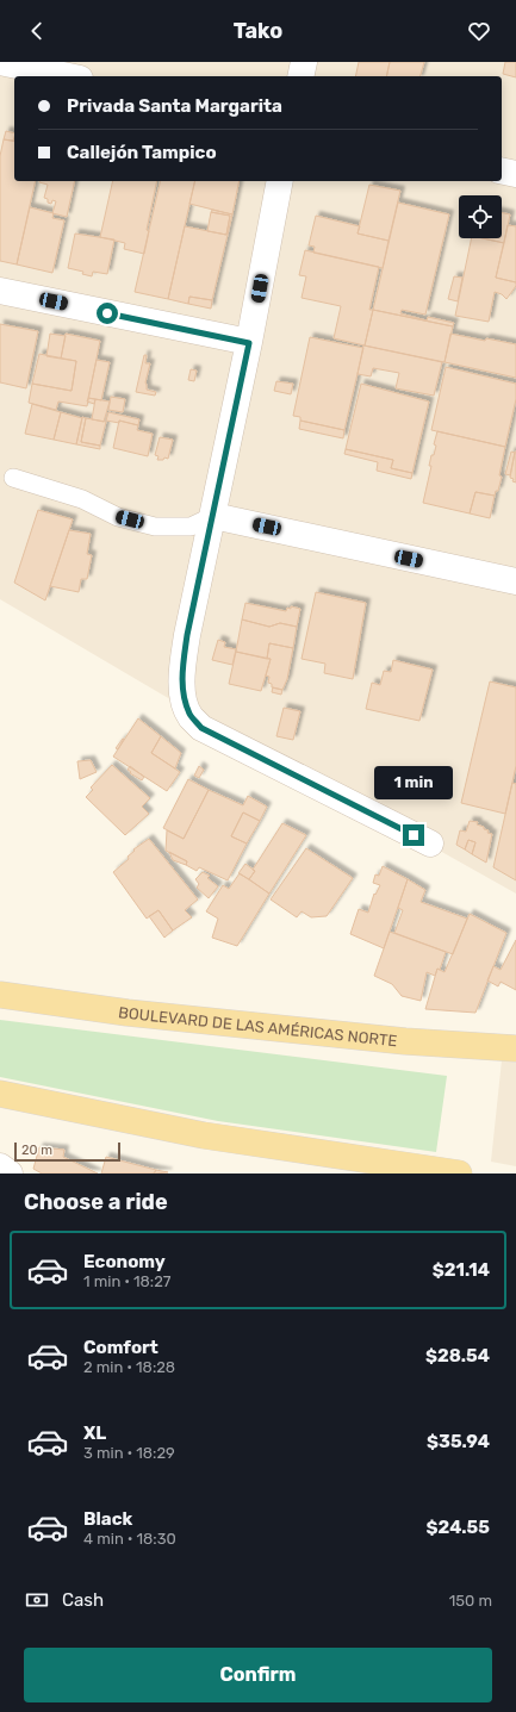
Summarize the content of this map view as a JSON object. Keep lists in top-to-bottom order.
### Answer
{
  "streets": {
    "main road": ["BOULEVARD DE LAS AMÉRICAS NORTE"]
  },
  "scale_bar": "20 m",
  "page": {
    "header": "Tako",
    "banner": ["Privada Santa Margarita", "Callejón Tampico"],
    "bubble": "1 min",
    "scale": "20 m",
    "heading": "Choose a ride",
    "list": [
      {
        "name": "Economy",
        "note": "1 min · 18:27",
        "value": "$21.14"
      },
      {
        "name": "Comfort",
        "note": "2 min · 18:28",
        "value": "$28.54"
      },
      {
        "name": "XL",
        "note": "3 min · 18:29",
        "value": "$35.94"
      },
      {
        "name": "Black",
        "note": "4 min · 18:30",
        "value": "$24.55"
      }
    ],
    "pay": ["Cash", "150 m"],
    "buttons": "Confirm"
  }
}
